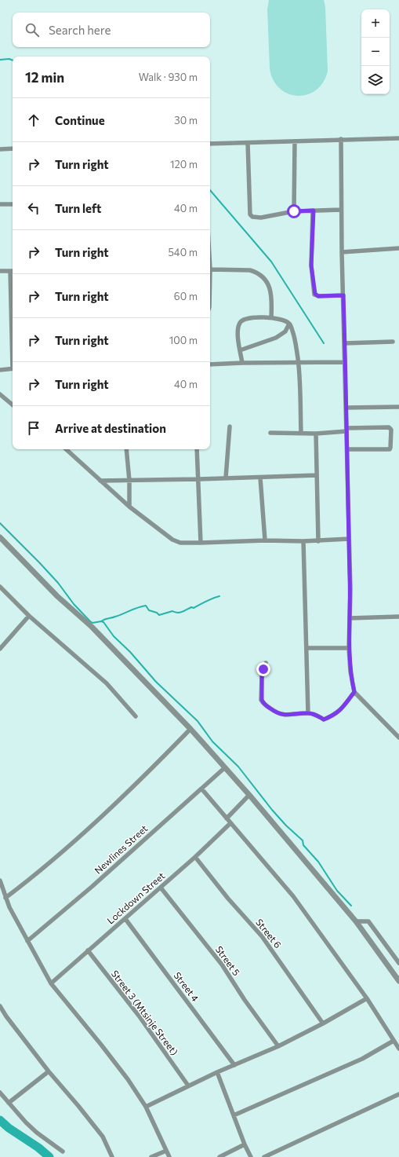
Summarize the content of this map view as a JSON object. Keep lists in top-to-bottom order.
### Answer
{
  "streets": {
    "street": [
      "Newlines Street",
      "Lockdown Street",
      "Street 6",
      "Street 5",
      "Street 4",
      "Street 3 (Mtsinje Street)"
    ]
  },
  "crossings": [
    ["Lockdown Street", "Street 6"],
    ["Lockdown Street", "Street 5"],
    ["Lockdown Street", "Street 4"],
    ["Lockdown Street", "Street 3 (Mtsinje Street)"]
  ],
  "page": {
    "map_buttons": ["+", "−"],
    "search": "Search here",
    "heading": ["12 min", "Walk · 930 m"],
    "list": [
      ["Continue", "30 m"],
      ["Turn right", "120 m"],
      ["Turn left", "40 m"],
      ["Turn right", "540 m"],
      ["Turn right", "60 m"],
      ["Turn right", "100 m"],
      ["Turn right", "40 m"],
      "Arrive at destination"
    ]
  }
}
